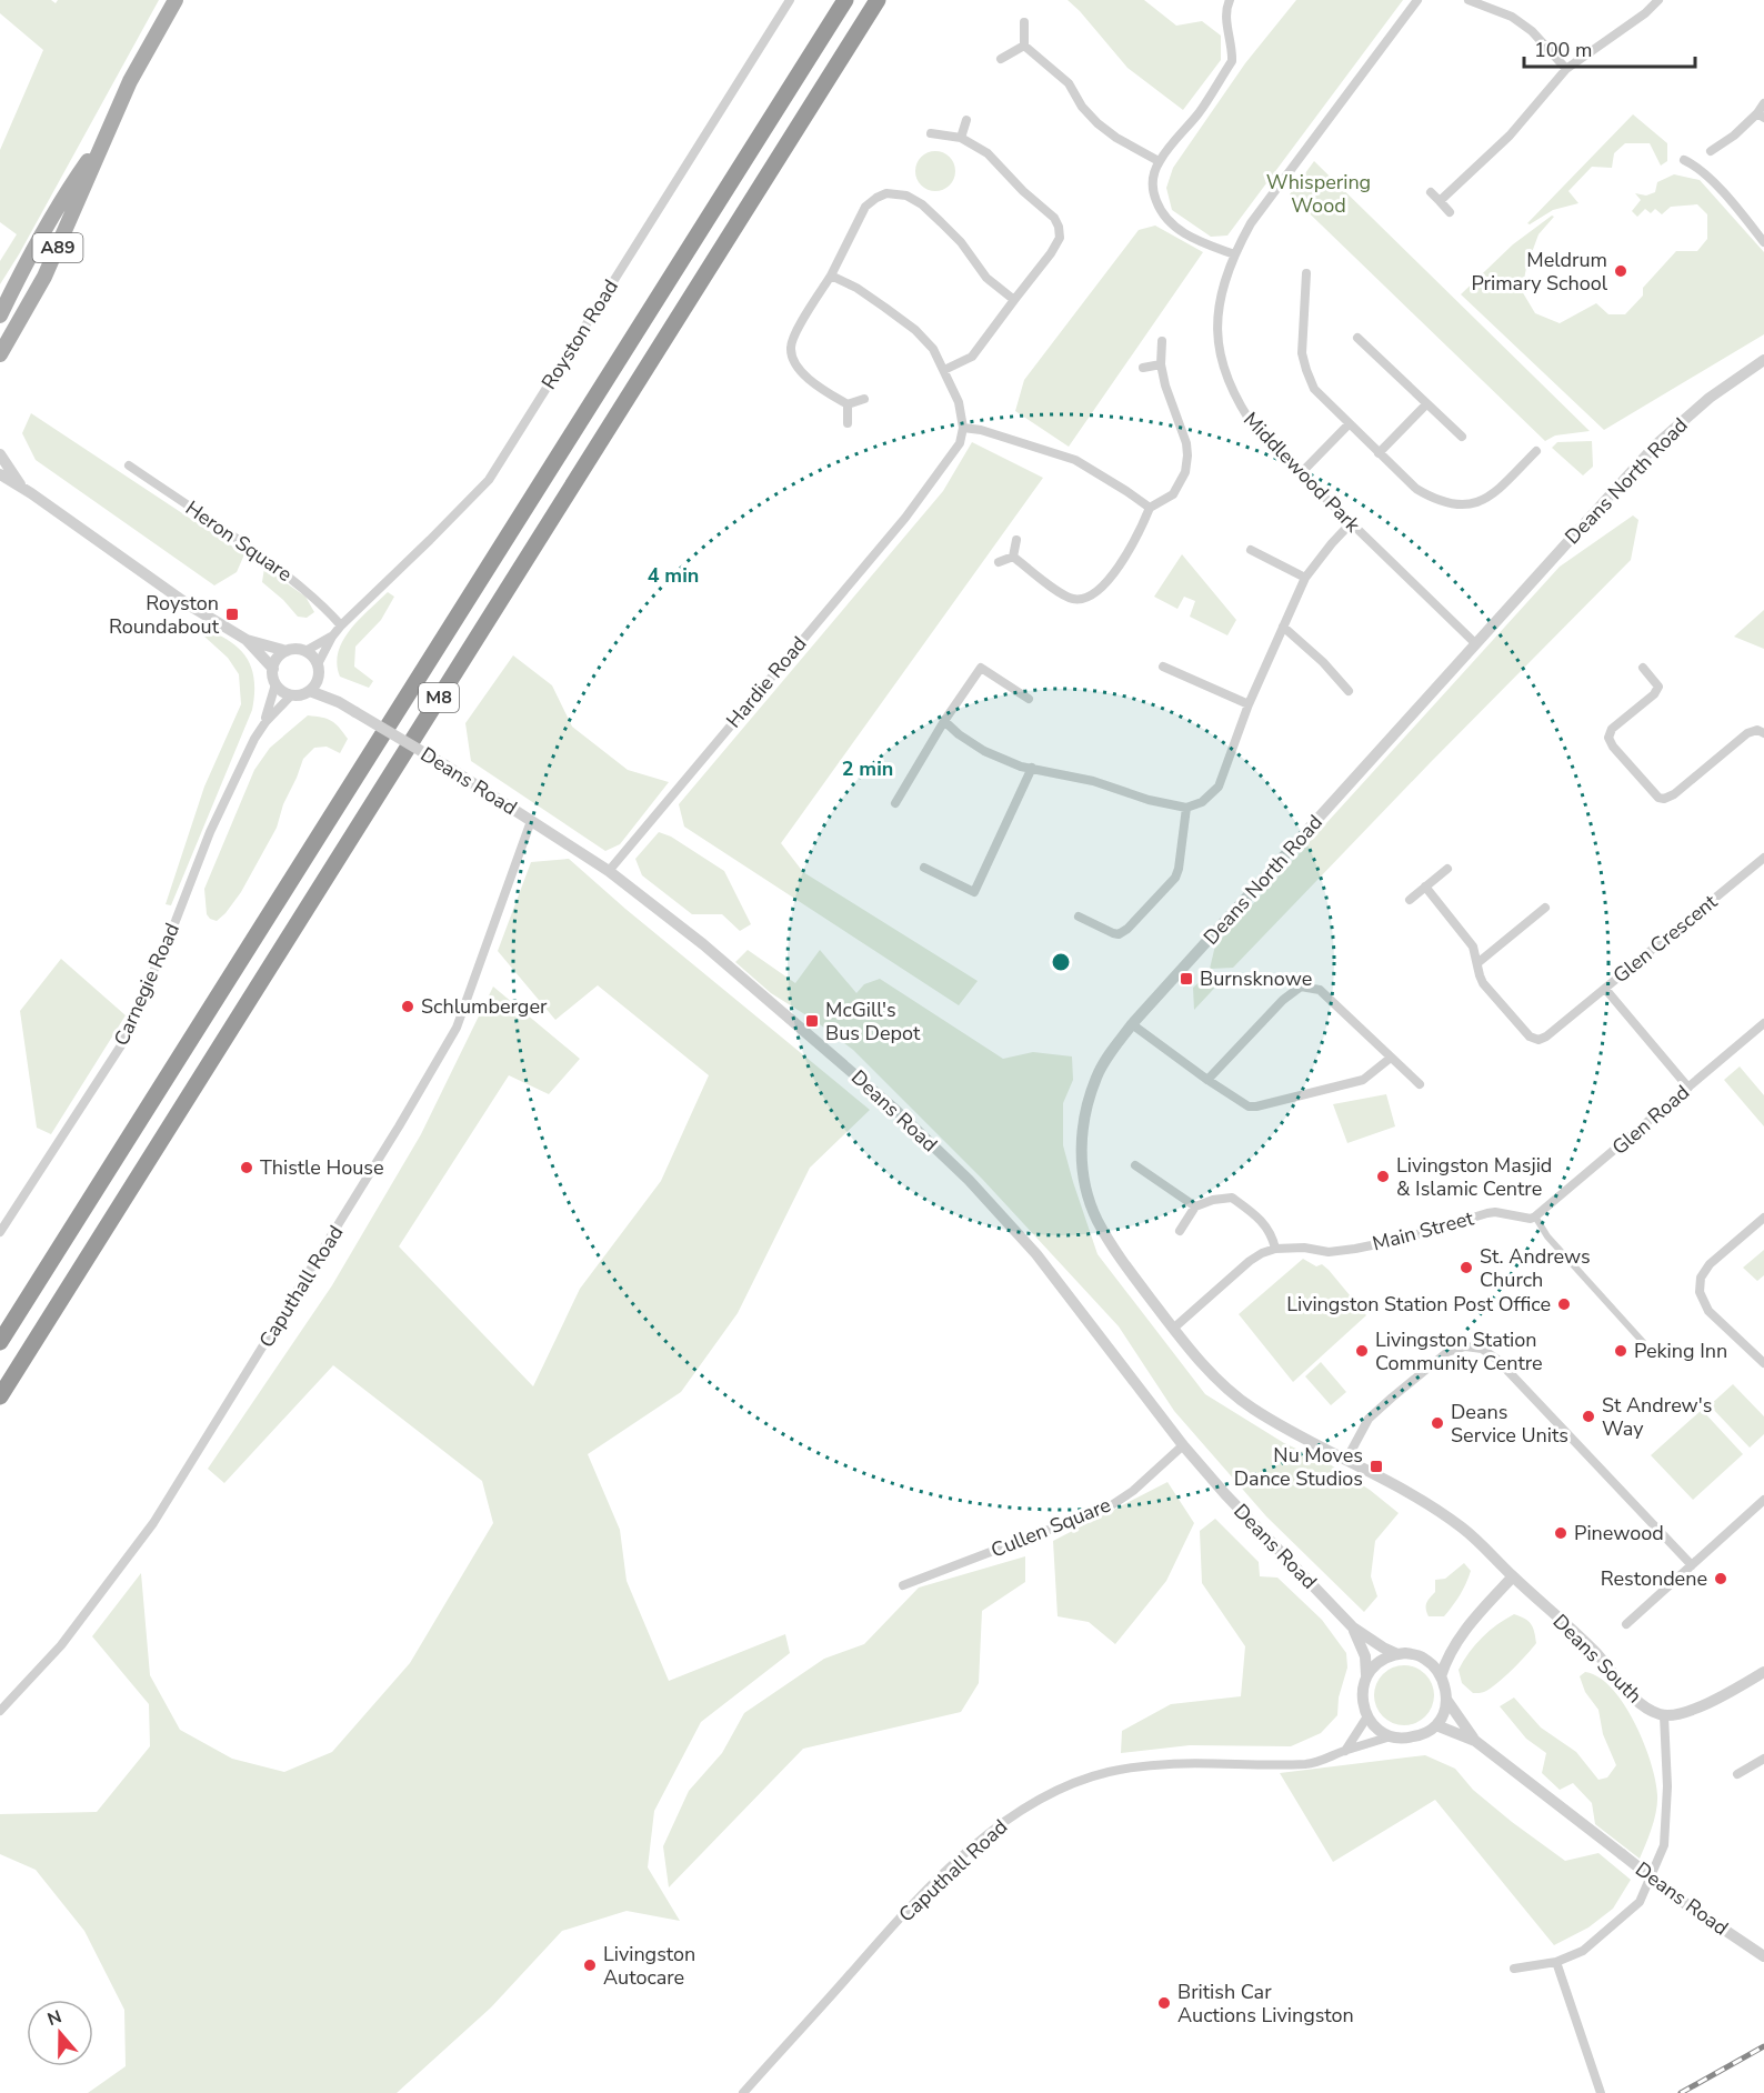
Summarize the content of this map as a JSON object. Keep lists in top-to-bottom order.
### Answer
{
  "streets": {
    "highway": ["M8"],
    "main road": ["A89"],
    "street": [
      "Royston Road",
      "Middlewood Park",
      "Deans North Road",
      "Heron Square",
      "Hardie Road",
      "Deans Road",
      "Glen Crescent",
      "Carnegie Road",
      "Glen Road",
      "Main Street",
      "Caputhall Road",
      "Cullen Square",
      "Deans South"
    ]
  },
  "crossings": [
    ["Royston Road", "Heron Square"],
    ["Royston Road", "Deans Road"],
    ["Royston Road", "Carnegie Road"],
    ["Middlewood Park", "Deans North Road"],
    ["Deans North Road", "Main Street"],
    ["Deans North Road", "Deans South"],
    ["Hardie Road", "Deans Road"],
    ["Deans Road", "Carnegie Road"],
    ["Deans Road", "Caputhall Road"],
    ["Deans Road", "Cullen Square"],
    ["Glen Crescent", "Glen Road"],
    ["Glen Road", "Main Street"]
  ],
  "parks": ["Whispering Wood"],
  "places": {
    "other": [
      "Meldrum Primary School",
      "Schlumberger",
      "Thistle House",
      "Livingston Masjid & Islamic Centre",
      "St. Andrews Church",
      "Livingston Station Post Office",
      "Livingston Station Community Centre",
      "Peking Inn",
      "St Andrew's Way",
      "Deans Service Units",
      "Pinewood",
      "Restondene",
      "Livingston Autocare",
      "British Car Auctions Livingston"
    ],
    "transit": [
      "Royston Roundabout",
      "Burnsknowe",
      "McGill's Bus Depot",
      "Nu Moves Dance Studios"
    ]
  },
  "scale_bar": "100 m",
  "north": "top",
  "rings": ["4 min", "2 min"]
}
